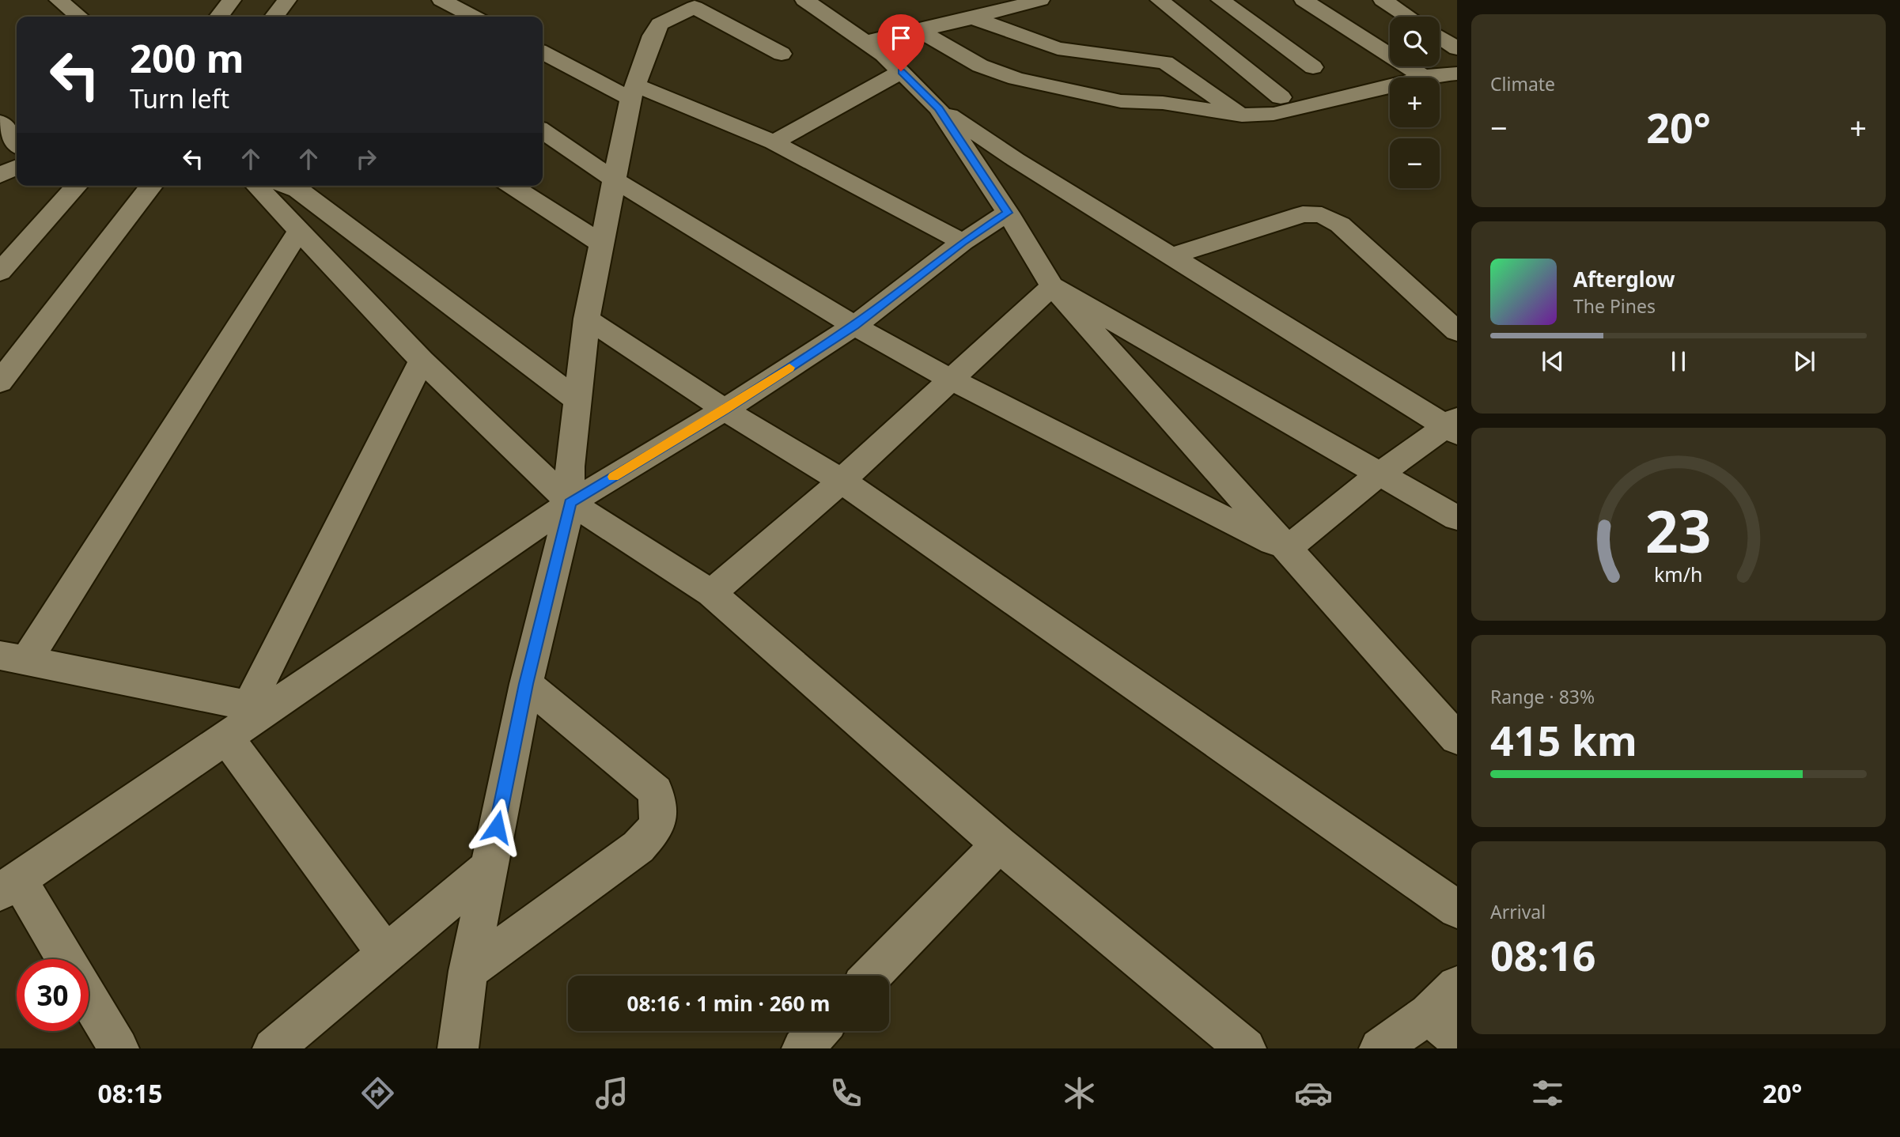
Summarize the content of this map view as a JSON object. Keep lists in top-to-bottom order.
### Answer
{
  "page": {
    "tile": [
      "Climate",
      ["Range · 83%", "415 km"],
      ["Arrival", "08:16"]
    ],
    "map_buttons": ["+", "−"],
    "turn": ["200 m", "Turn left"],
    "heat": ["−", "20°", "+"],
    "song": ["Afterglow", "The Pines"],
    "limit": "30",
    "trip": "08:16 · 1 min · 260 m",
    "tabs": ["08:15", "20°"],
    "gauge": ["23", "km/h"]
  }
}
